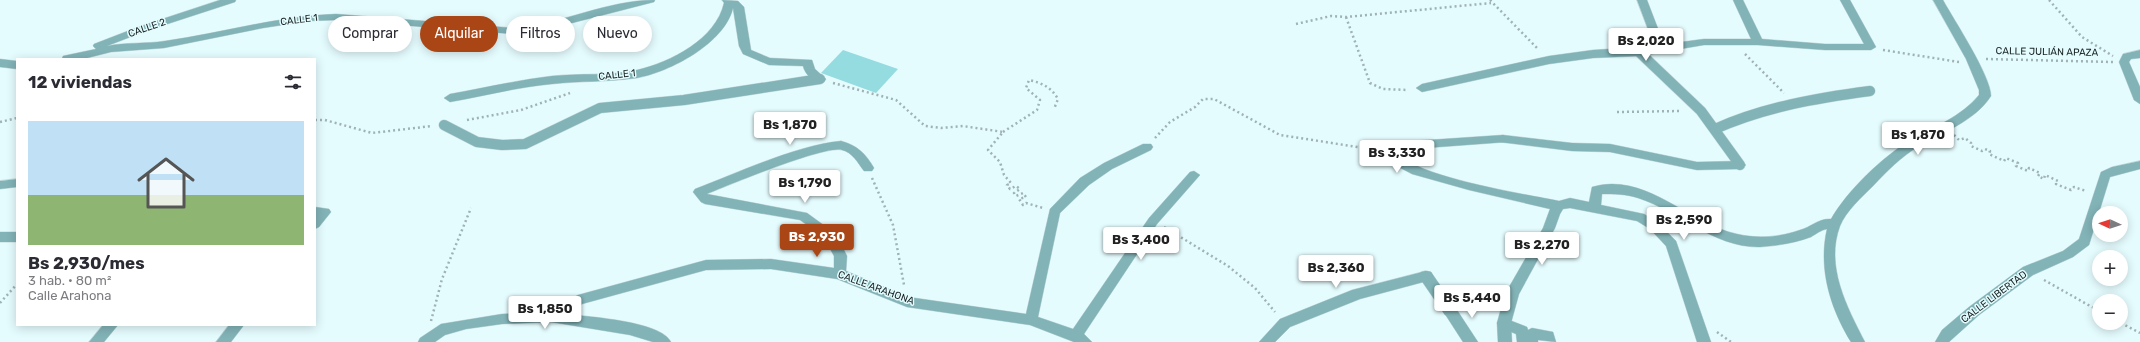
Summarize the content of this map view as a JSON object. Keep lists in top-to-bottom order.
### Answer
{
  "streets": {
    "street": [
      "CALLE 1",
      "CALLE 2",
      "CALLE ARAHONA",
      "CALLE LIBERTAD"
    ],
    "path": ["CALLE JULIÁN APAZA"]
  },
  "north": "left",
  "page": {
    "chip": [
      "Comprar",
      "Alquilar",
      "Filtros",
      "Nuevo"
    ],
    "price": [
      "Bs 2,020",
      "Bs 1,870",
      "Bs 1,870",
      "Bs 3,330",
      "Bs 1,790",
      "Bs 2,590",
      "Bs 2,930",
      "Bs 3,400",
      "Bs 2,270",
      "Bs 2,360",
      "Bs 5,440",
      "Bs 1,850"
    ],
    "heading": "12 viviendas",
    "list": [
      {
        "name": "Bs 2,930/mes",
        "note": "3 hab. · 80 m² · Calle Arahona"
      }
    ],
    "map_buttons": ["+", "−"]
  }
}
